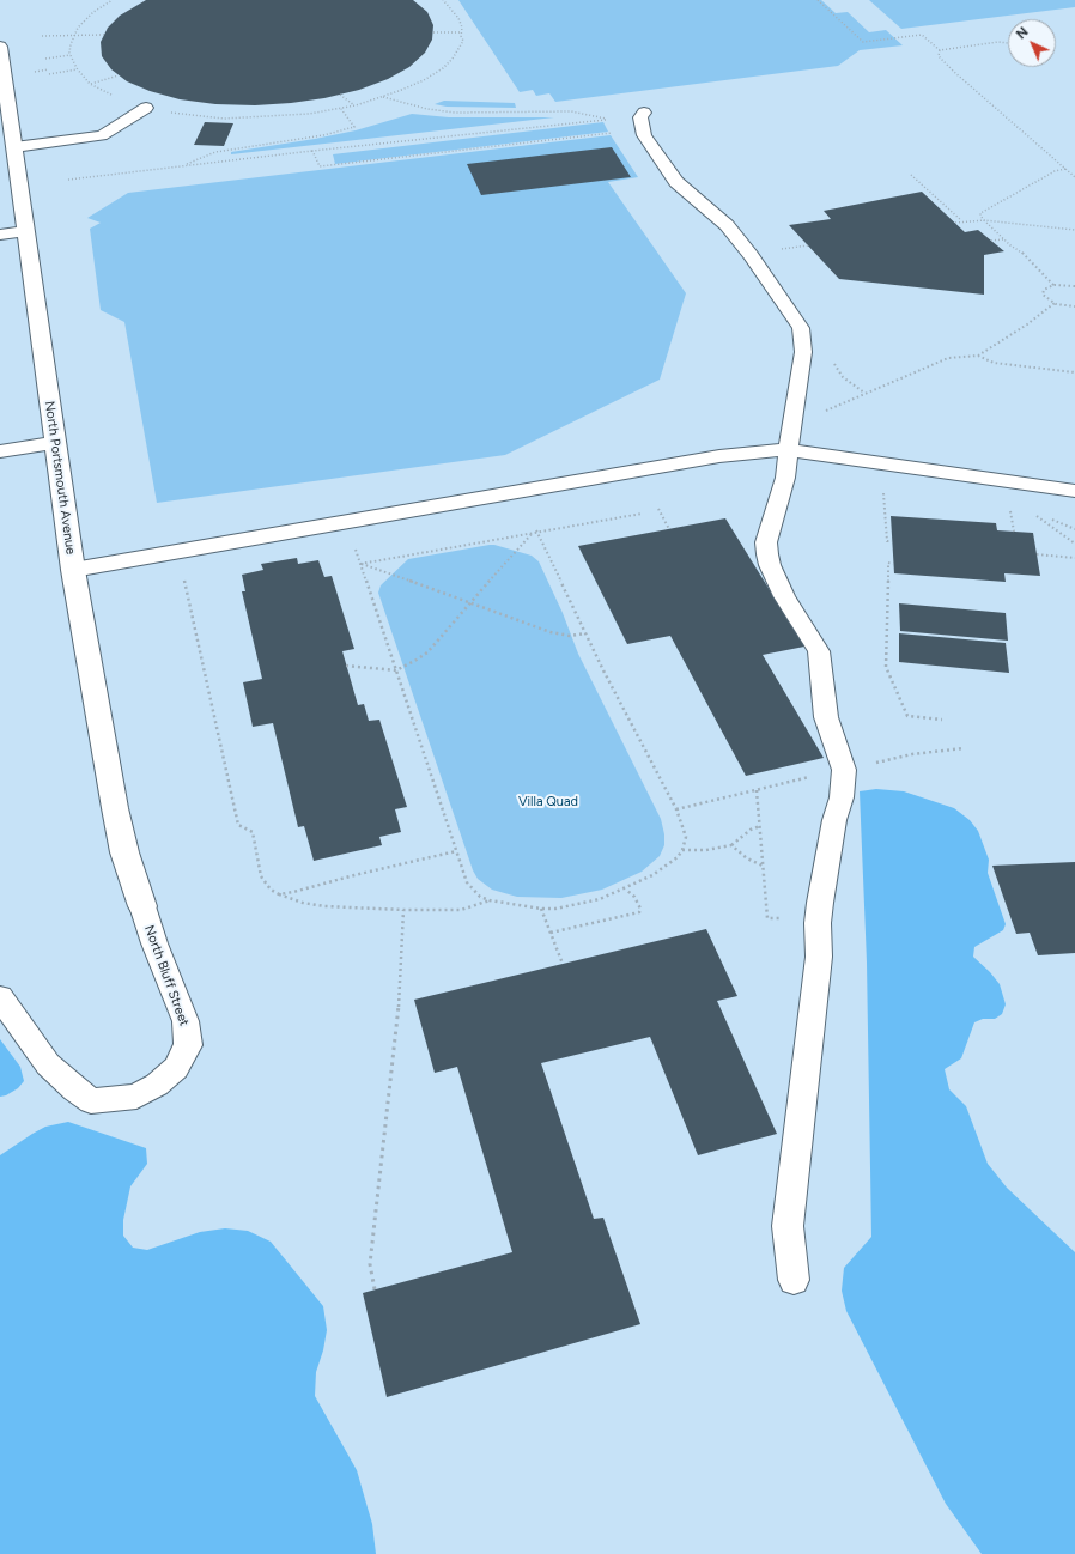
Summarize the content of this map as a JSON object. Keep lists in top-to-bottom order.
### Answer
{
  "streets": {
    "street": ["North Portsmouth Avenue"],
    "lane": ["North Bluff Street"]
  },
  "crossings": [
    ["North Portsmouth Avenue", "North Bluff Street"]
  ],
  "parks": ["Villa Quad"],
  "north": "top left"
}
